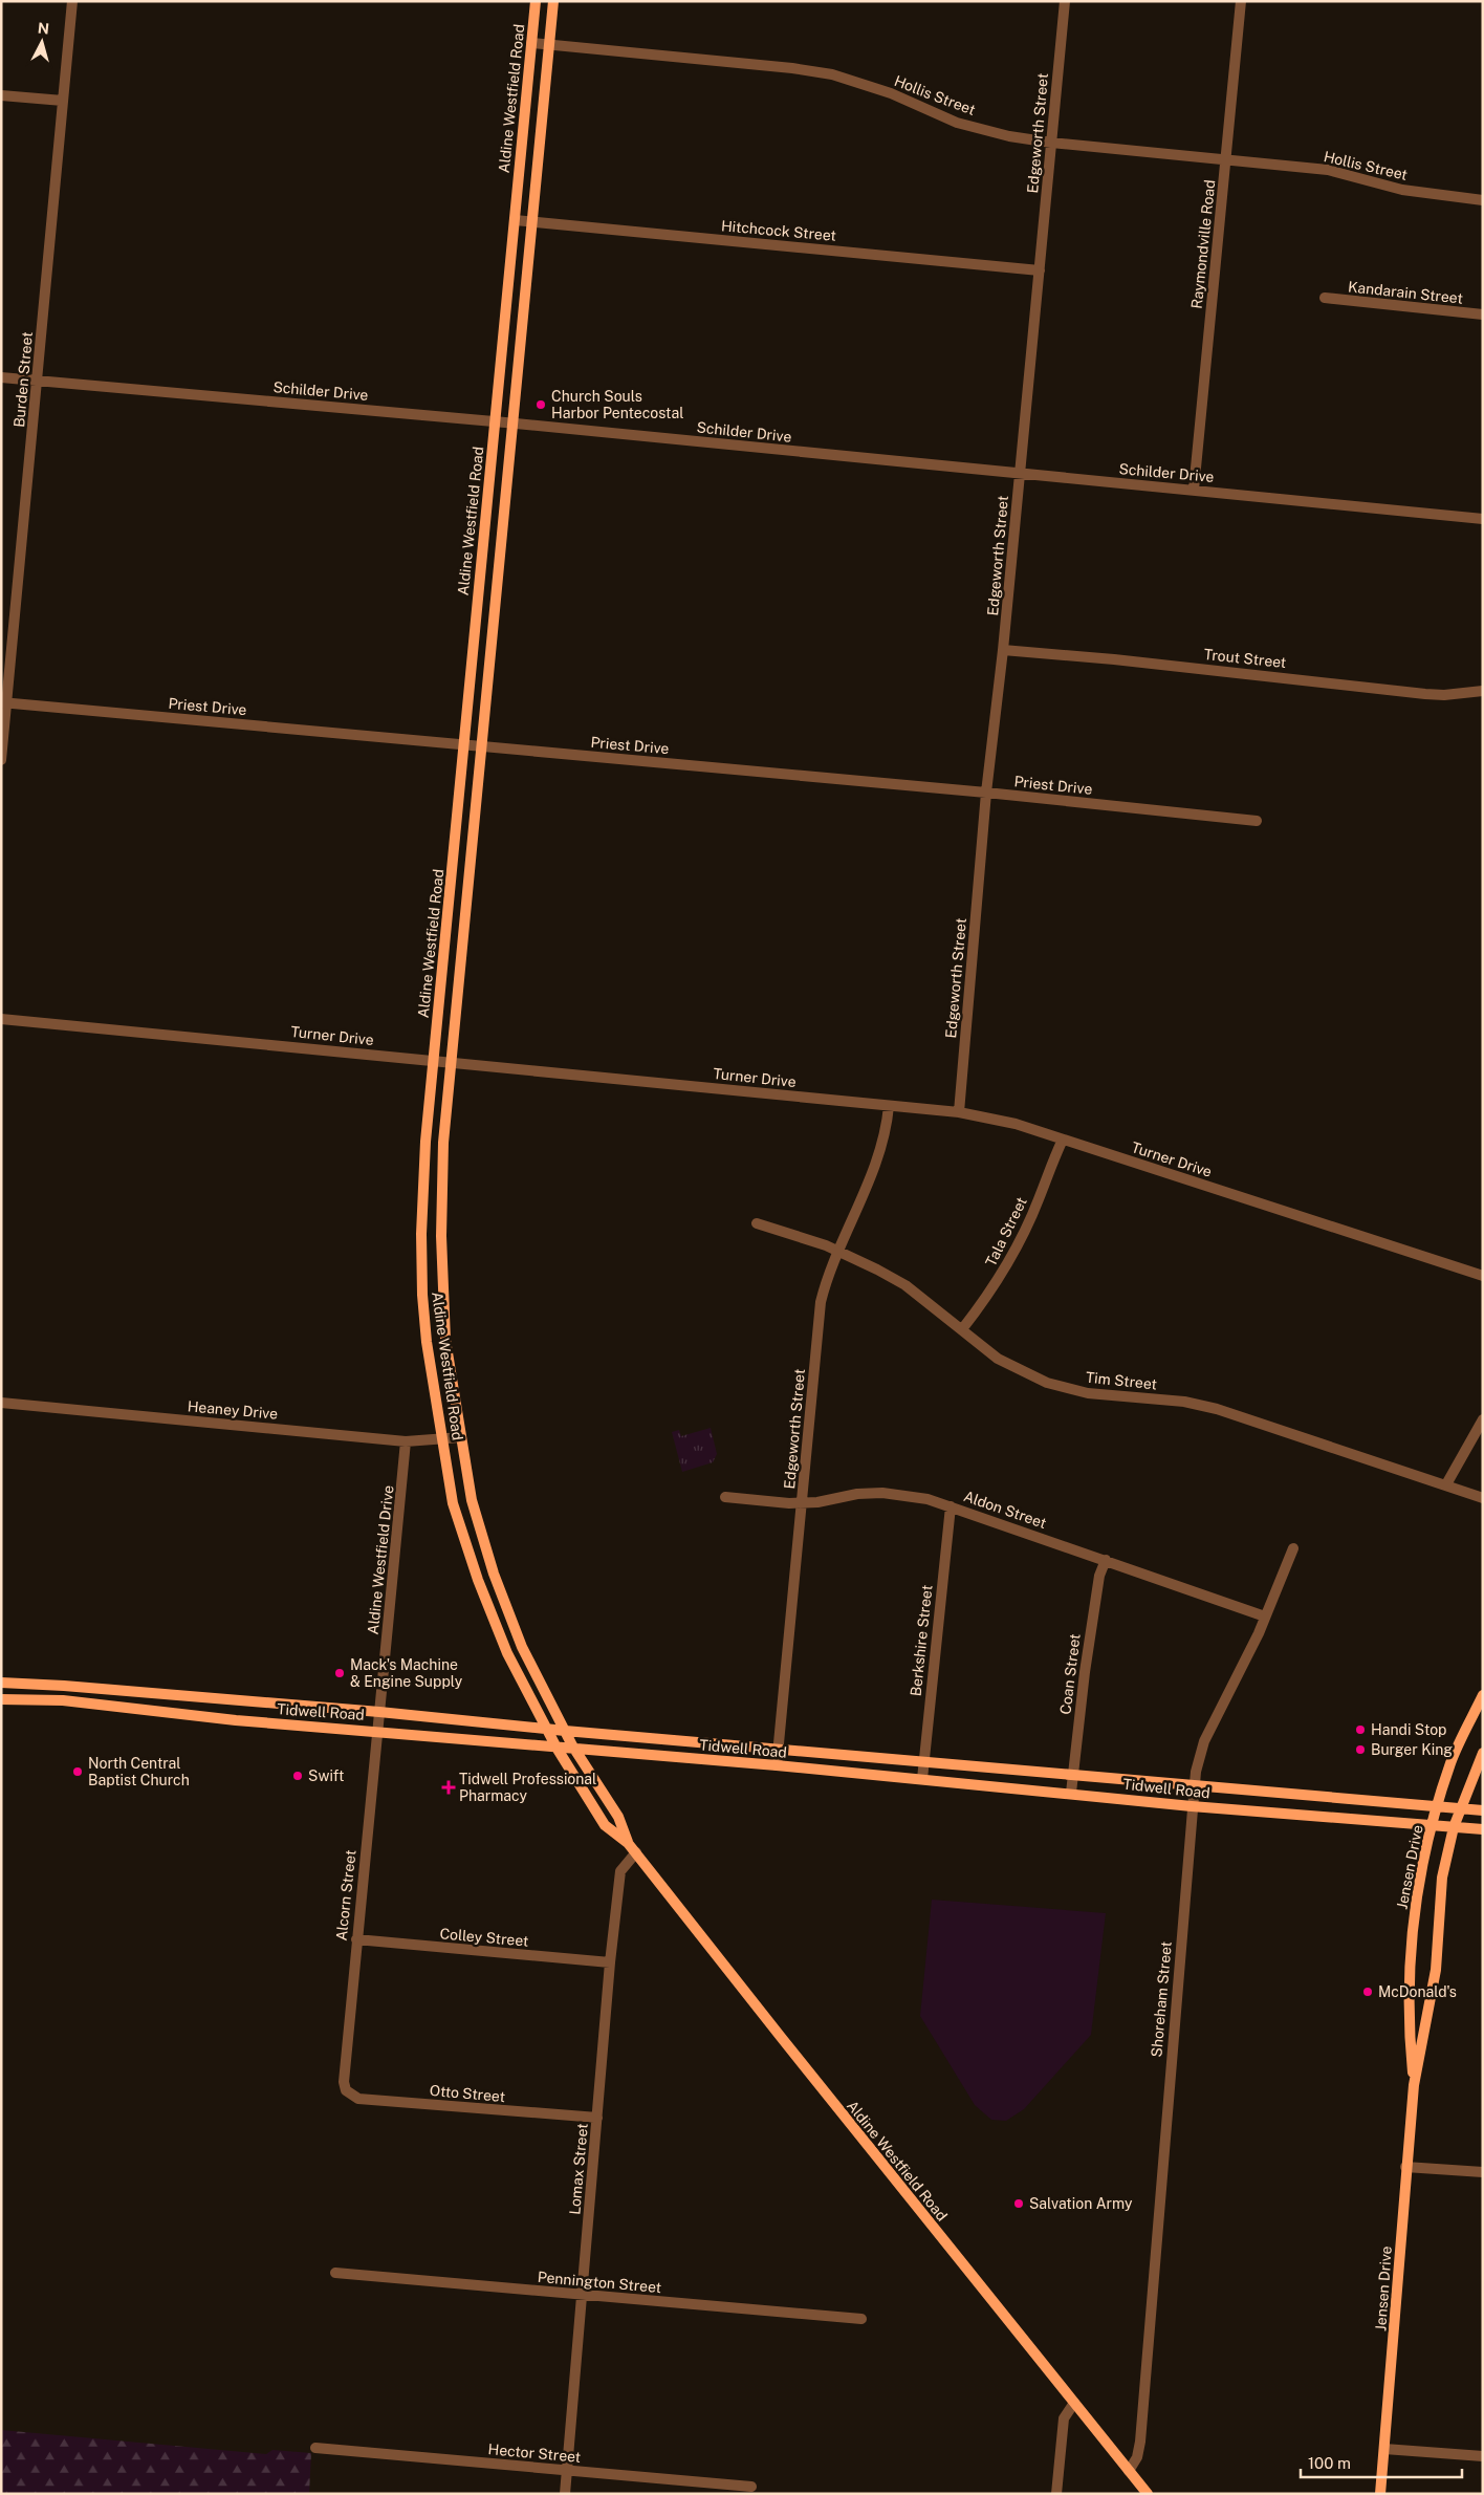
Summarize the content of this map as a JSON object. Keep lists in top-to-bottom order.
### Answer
{
  "streets": {
    "main road": ["Aldine Westfield Road", "Tidwell Road", "Jensen Drive"],
    "street": [
      "Hollis Street",
      "Edgeworth Street",
      "Hitchcock Street",
      "Raymondville Road",
      "Kandarain Street",
      "Burden Street",
      "Schilder Drive",
      "Trout Street",
      "Priest Drive",
      "Turner Drive",
      "Tala Street",
      "Tim Street",
      "Heaney Drive",
      "Aldon Street",
      "Aldine Westfield Drive",
      "Berkshire Street",
      "Coan Street",
      "Alcorn Street",
      "Colley Street",
      "Shoreham Street",
      "Otto Street",
      "Lomax Street",
      "Pennington Street",
      "Hector Street"
    ]
  },
  "crossings": [
    ["Hollis Street", "Aldine Westfield Road"],
    ["Hollis Street", "Edgeworth Street"],
    ["Hollis Street", "Raymondville Road"],
    ["Aldine Westfield Road", "Hitchcock Street"],
    ["Aldine Westfield Road", "Schilder Drive"],
    ["Aldine Westfield Road", "Priest Drive"],
    ["Aldine Westfield Road", "Turner Drive"],
    ["Aldine Westfield Road", "Heaney Drive"],
    ["Aldine Westfield Road", "Tidwell Road"],
    ["Aldine Westfield Road", "Shoreham Street"],
    ["Aldine Westfield Road", "Lomax Street"],
    ["Edgeworth Street", "Hitchcock Street"],
    ["Edgeworth Street", "Schilder Drive"],
    ["Edgeworth Street", "Trout Street"],
    ["Edgeworth Street", "Priest Drive"],
    ["Edgeworth Street", "Turner Drive"],
    ["Edgeworth Street", "Tim Street"],
    ["Edgeworth Street", "Aldon Street"],
    ["Edgeworth Street", "Tidwell Road"],
    ["Raymondville Road", "Schilder Drive"],
    ["Burden Street", "Schilder Drive"],
    ["Burden Street", "Priest Drive"],
    ["Turner Drive", "Tala Street"],
    ["Tala Street", "Tim Street"],
    ["Heaney Drive", "Aldine Westfield Drive"],
    ["Aldon Street", "Berkshire Street"],
    ["Aldon Street", "Coan Street"],
    ["Aldon Street", "Shoreham Street"],
    ["Aldine Westfield Drive", "Tidwell Road"],
    ["Aldine Westfield Drive", "Alcorn Street"],
    ["Berkshire Street", "Tidwell Road"],
    ["Coan Street", "Tidwell Road"],
    ["Tidwell Road", "Jensen Drive"],
    ["Tidwell Road", "Alcorn Street"],
    ["Tidwell Road", "Shoreham Street"],
    ["Alcorn Street", "Colley Street"],
    ["Alcorn Street", "Otto Street"],
    ["Colley Street", "Lomax Street"],
    ["Otto Street", "Lomax Street"],
    ["Lomax Street", "Pennington Street"],
    ["Lomax Street", "Hector Street"]
  ],
  "places": {
    "other": [
      "Church Souls Harbor Pentecostal",
      "Mack's Machine & Engine Supply",
      "Handi Stop",
      "Burger King",
      "North Central Baptist Church",
      "Swift",
      "McDonald's",
      "Salvation Army"
    ],
    "health": ["Tidwell Professional Pharmacy"]
  },
  "scale_bar": "100 m",
  "north": "top"
}
